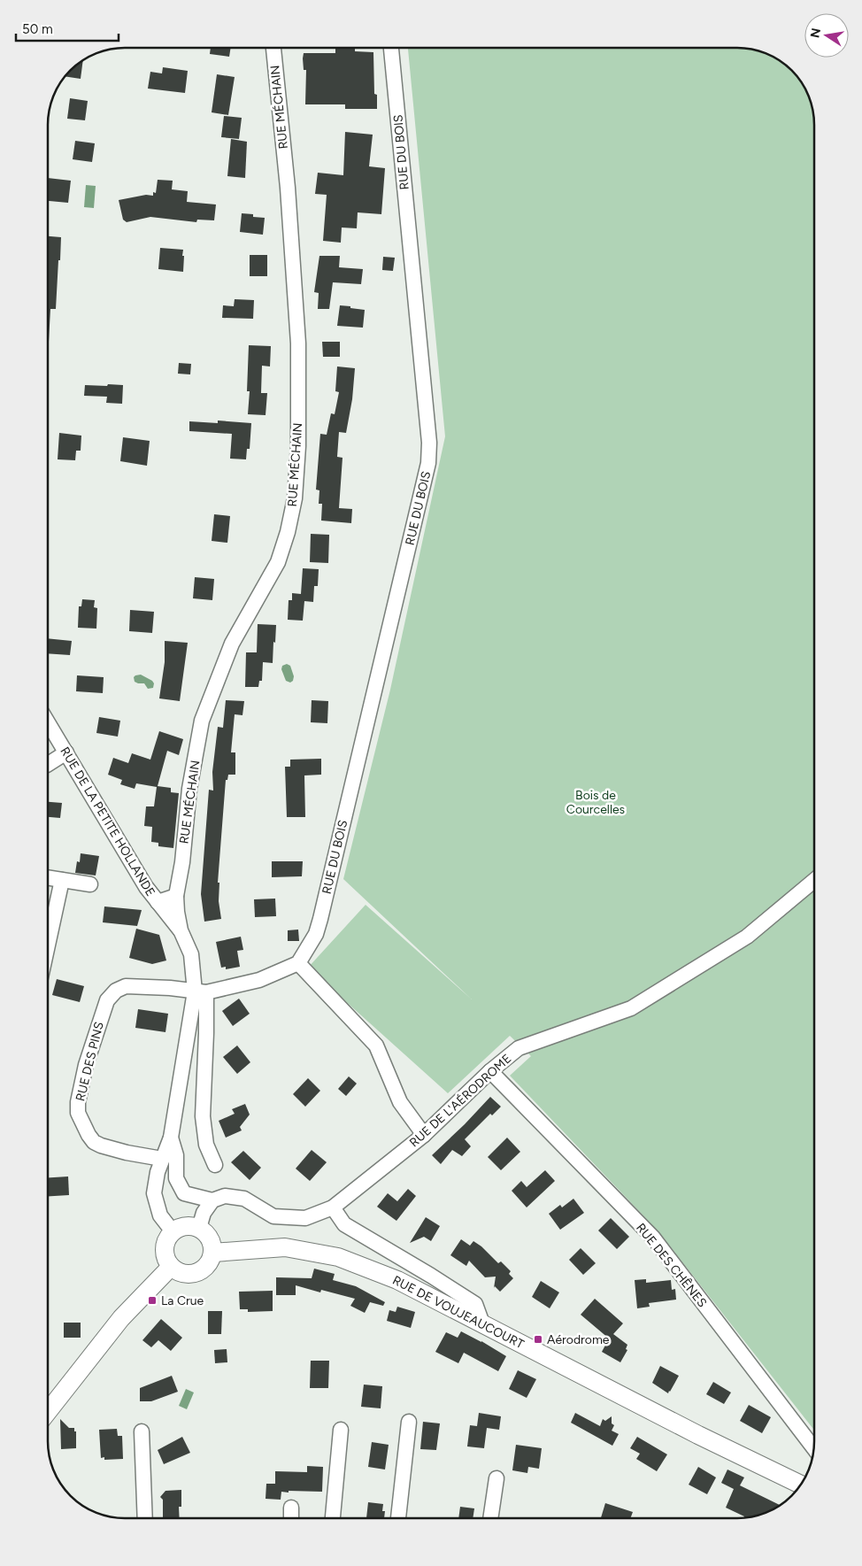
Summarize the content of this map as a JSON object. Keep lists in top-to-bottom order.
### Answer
{
  "streets": {
    "main road": ["RUE DE VOUJEAUCOURT"],
    "street": [
      "RUE MÉCHAIN",
      "RUE DU BOIS",
      "RUE DE LA PETITE HOLLANDE",
      "RUE DES PINS",
      "RUE DE L'AÉRODROME",
      "RUE DES CHÊNES"
    ]
  },
  "crossings": [
    ["RUE MÉCHAIN", "RUE DE LA PETITE HOLLANDE"],
    ["RUE DE L'AÉRODROME", "RUE DES CHÊNES"]
  ],
  "parks": ["Bois de Courcelles"],
  "places": {
    "transit": ["La Crue", "Aérodrome"]
  },
  "scale_bar": "50 m",
  "north": "left"
}
